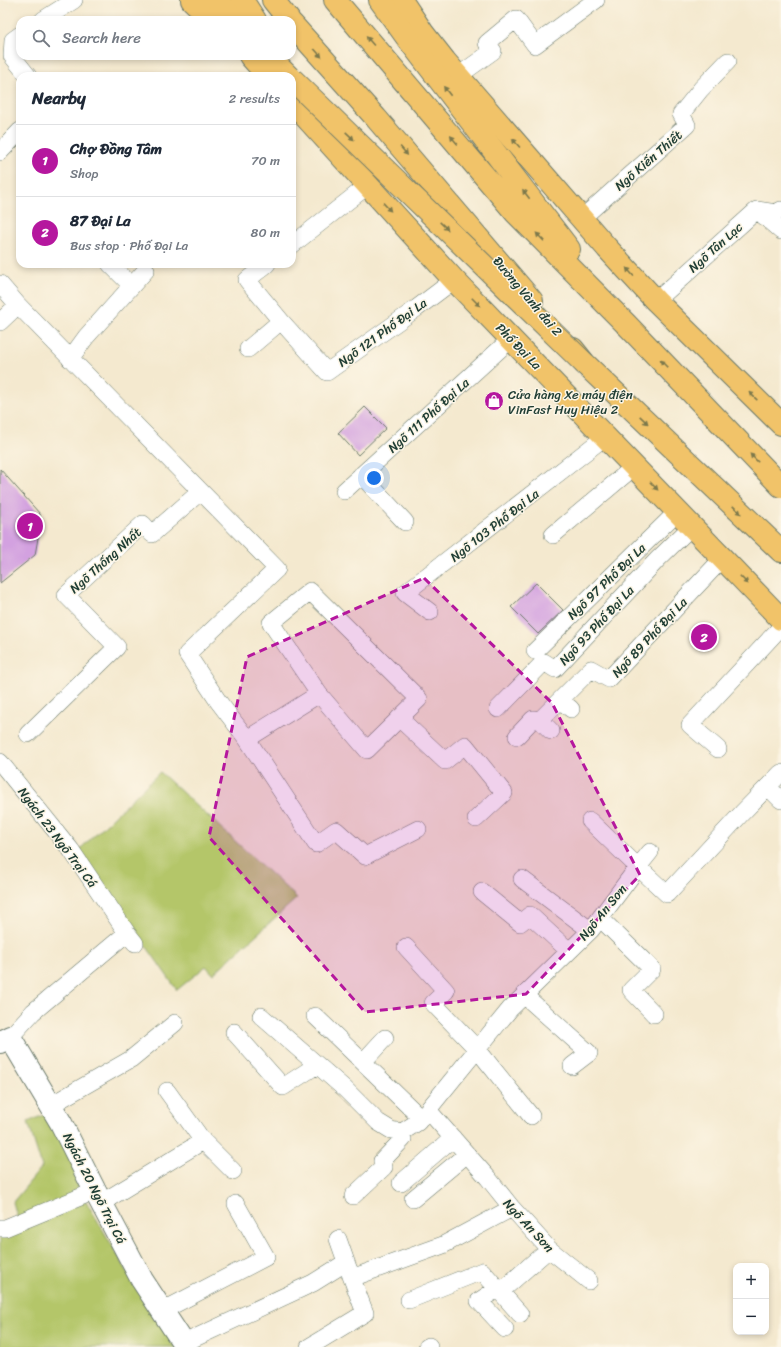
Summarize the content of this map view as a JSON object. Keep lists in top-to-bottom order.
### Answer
{
  "streets": {
    "main road": ["Đường Vành đai 2", "Phố Đại La"],
    "street": ["Ngách 20 Ngõ Trại Cá"],
    "lane": [
      "Ngõ Kiến Thiết",
      "Ngõ Tân Lạc",
      "Ngõ 121 Phố Đại La",
      "Ngõ 111 Phố Đại La",
      "Ngõ 103 Phố Đại La",
      "Ngõ Thống Nhất",
      "Ngõ 97 Phố Đại La",
      "Ngõ 93 Phố Đại La",
      "Ngõ 89 Phố Đại La",
      "Ngách 23 Ngõ Trại Cá",
      "Ngõ An Sơn"
    ]
  },
  "crossings": [
    ["Ngõ 121 Phố Đại La", "Phố Đại La"],
    ["Phố Đại La", "Ngõ 111 Phố Đại La"],
    ["Phố Đại La", "Ngõ 103 Phố Đại La"],
    ["Phố Đại La", "Ngõ 97 Phố Đại La"],
    ["Phố Đại La", "Ngõ 93 Phố Đại La"],
    ["Phố Đại La", "Ngõ 89 Phố Đại La"],
    ["Ngõ 97 Phố Đại La", "Ngõ 93 Phố Đại La"],
    ["Ngách 23 Ngõ Trại Cá", "Ngách 20 Ngõ Trại Cá"]
  ],
  "places": {
    "shop": ["Cửa hàng Xe máy điện VinFast Huy Hiệu 2"]
  },
  "page": {
    "search": "Search here",
    "heading": ["Nearby", "2 results"],
    "list": [
      {
        "mark": "1",
        "name": "Chợ Đồng Tâm",
        "note": "Shop",
        "value": "70 m"
      },
      {
        "mark": "2",
        "name": "87 Đại La",
        "note": "Bus stop · Phố Đại La",
        "value": "80 m"
      }
    ],
    "pins": ["1", "2"],
    "map_buttons": ["+", "−"]
  }
}
